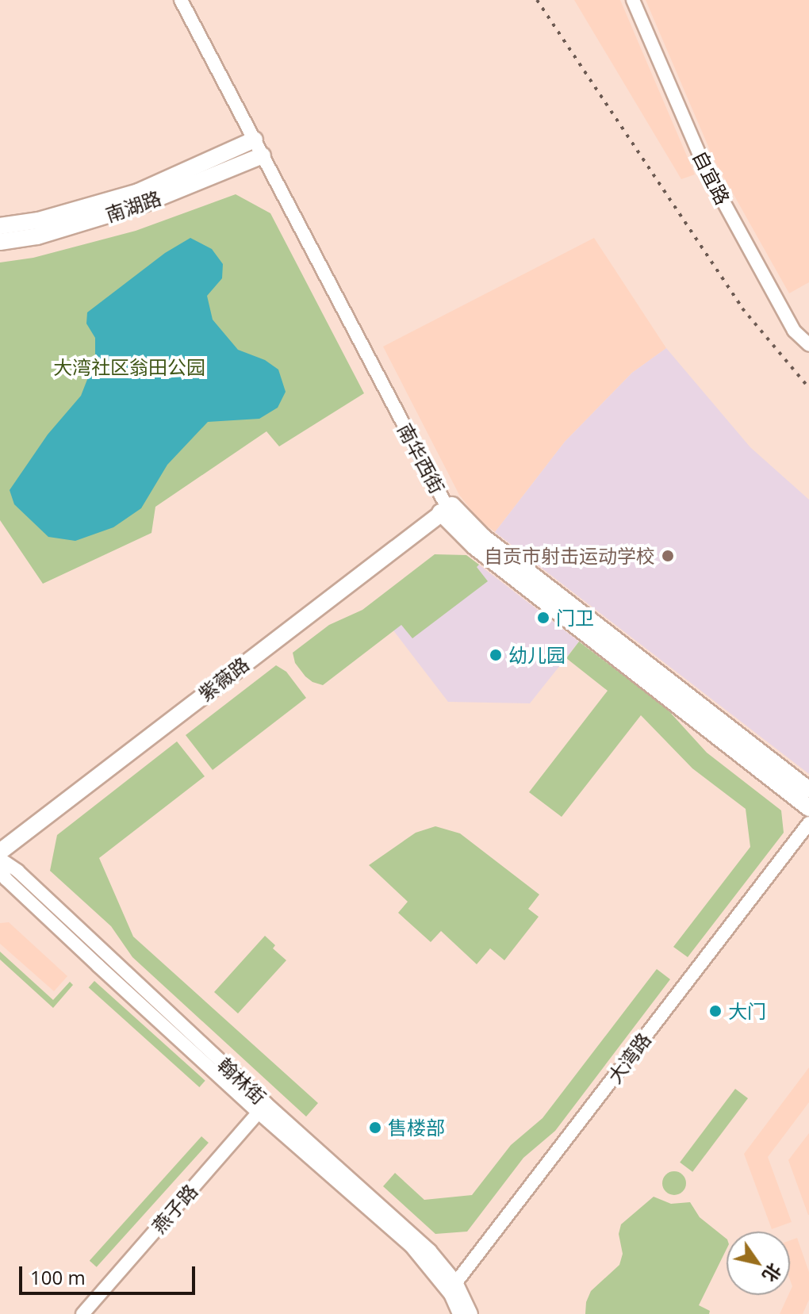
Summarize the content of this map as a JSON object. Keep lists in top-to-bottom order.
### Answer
{
  "streets": {
    "main road": ["南湖路", "南华西街", "紫薇路"],
    "street": [
      "自宜路",
      "大湾路",
      "翰林街",
      "燕子路"
    ]
  },
  "crossings": [
    ["南湖路", "南华西街"],
    ["南华西街", "紫薇路"],
    ["大湾路", "翰林街"],
    ["翰林街", "燕子路"]
  ],
  "parks": ["大湾社区翁田公园"],
  "places": [
    "自贡市射击运动学校",
    "门卫",
    "幼儿园",
    "大门",
    "售楼部"
  ],
  "scale_bar": "100 m",
  "north": "bottom right"
}
